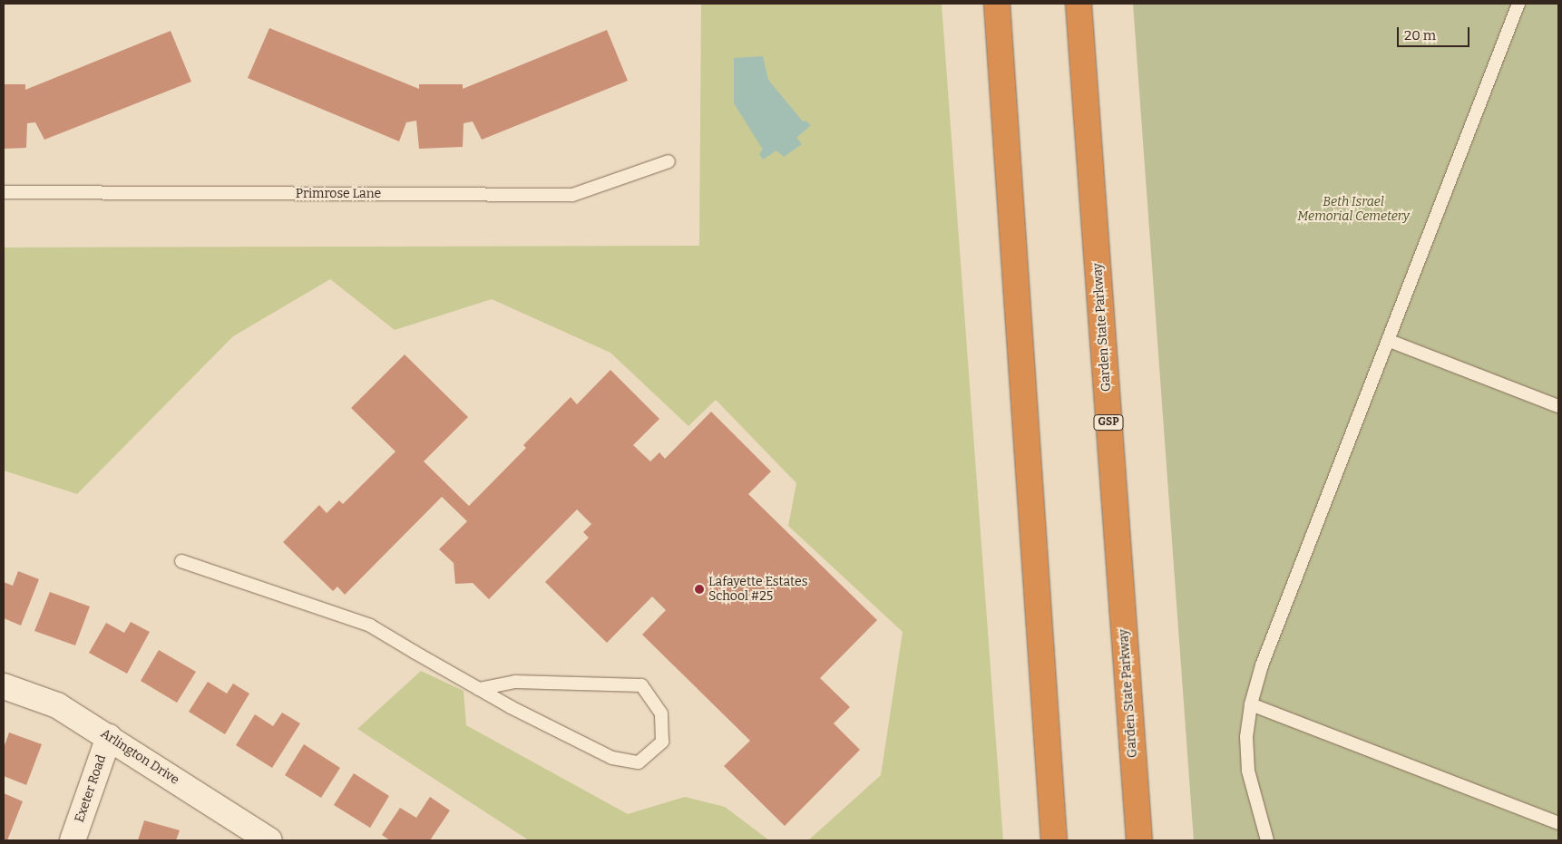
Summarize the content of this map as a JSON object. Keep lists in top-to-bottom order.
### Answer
{
  "streets": {
    "highway": ["Garden State Parkway", "GSP"],
    "street": ["Arlington Drive", "Exeter Road"],
    "lane": ["Primrose Lane"]
  },
  "crossings": [
    ["Arlington Drive", "Exeter Road"]
  ],
  "parks": ["Beth Israel Memorial Cemetery"],
  "places": ["Lafayette Estates School #25"],
  "scale_bar": "20 m"
}
